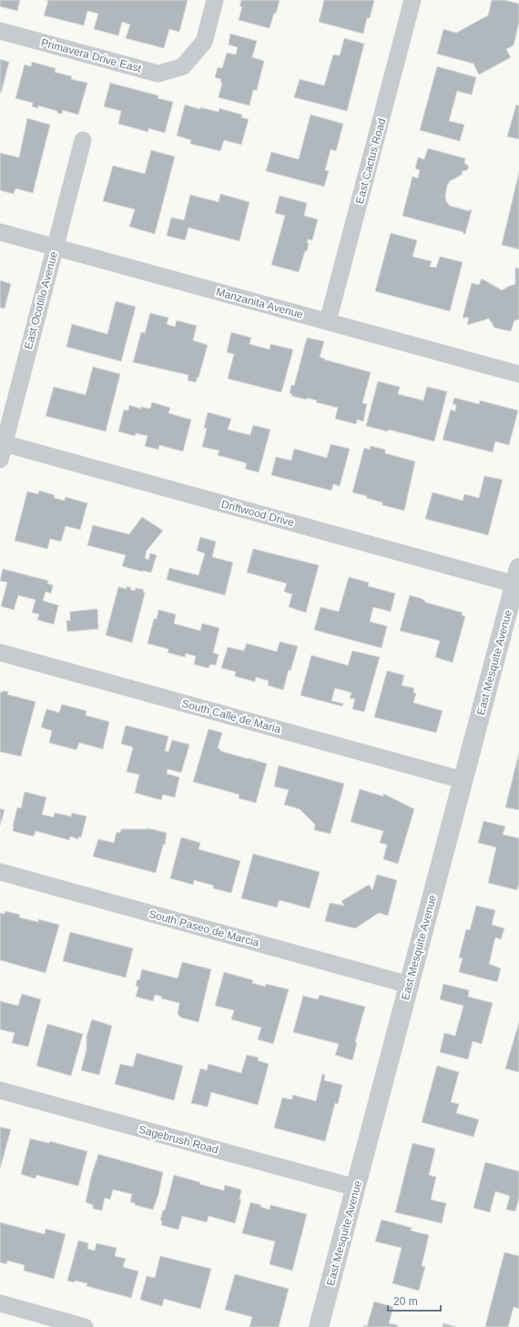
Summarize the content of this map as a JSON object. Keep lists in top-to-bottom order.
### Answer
{
  "streets": {
    "street": [
      "Primavera Drive East",
      "East Cactus Road",
      "East Ocotillo Avenue",
      "Manzanita Avenue",
      "Driftwood Drive",
      "East Mesquite Avenue",
      "South Calle de Maria",
      "South Paseo de Marcia",
      "Sagebrush Road"
    ]
  },
  "crossings": [
    ["East Cactus Road", "Manzanita Avenue"],
    ["East Ocotillo Avenue", "Manzanita Avenue"],
    ["East Ocotillo Avenue", "Driftwood Drive"],
    ["Driftwood Drive", "East Mesquite Avenue"],
    ["East Mesquite Avenue", "South Calle de Maria"],
    ["East Mesquite Avenue", "South Paseo de Marcia"],
    ["East Mesquite Avenue", "Sagebrush Road"]
  ],
  "scale_bar": "20 m"
}
